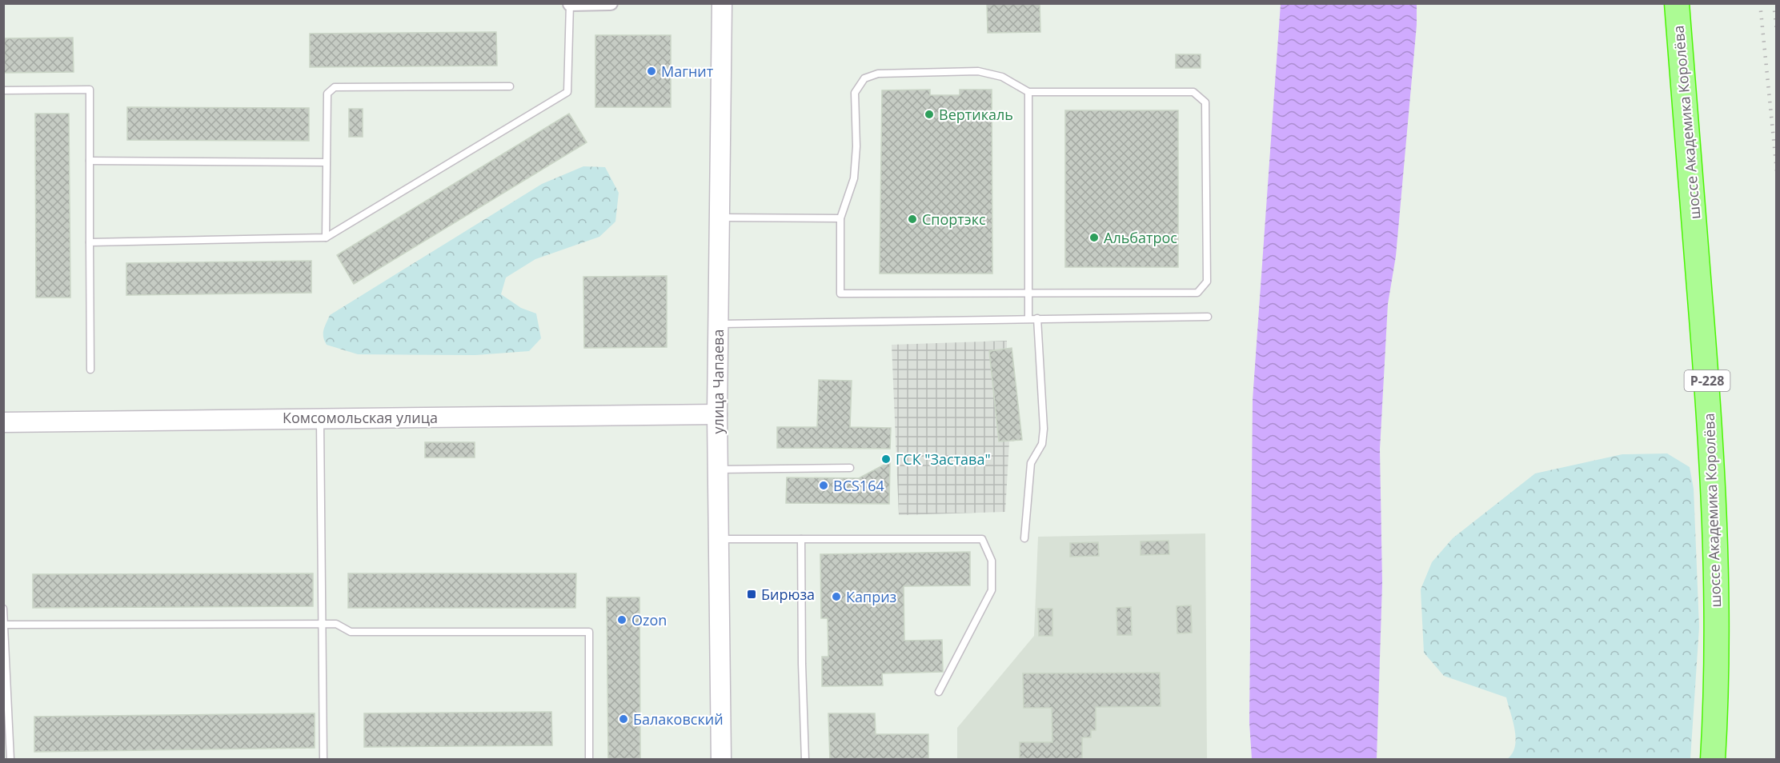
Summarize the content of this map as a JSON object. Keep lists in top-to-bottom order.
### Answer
{
  "streets": {
    "highway": ["шоссе Академика Королёва", "Р-228"],
    "main road": ["улица Чапаева", "Комсомольская улица"]
  },
  "crossings": [
    ["улица Чапаева", "Комсомольская улица"]
  ],
  "places": {
    "other": [
      "Магнит",
      "Вертикаль",
      "Спортэкс",
      "Альбатрос",
      "ГСК \"Застава\"",
      "BCS164",
      "Каприз",
      "Ozon",
      "Балаковский"
    ],
    "transit": ["Бирюза"]
  }
}
